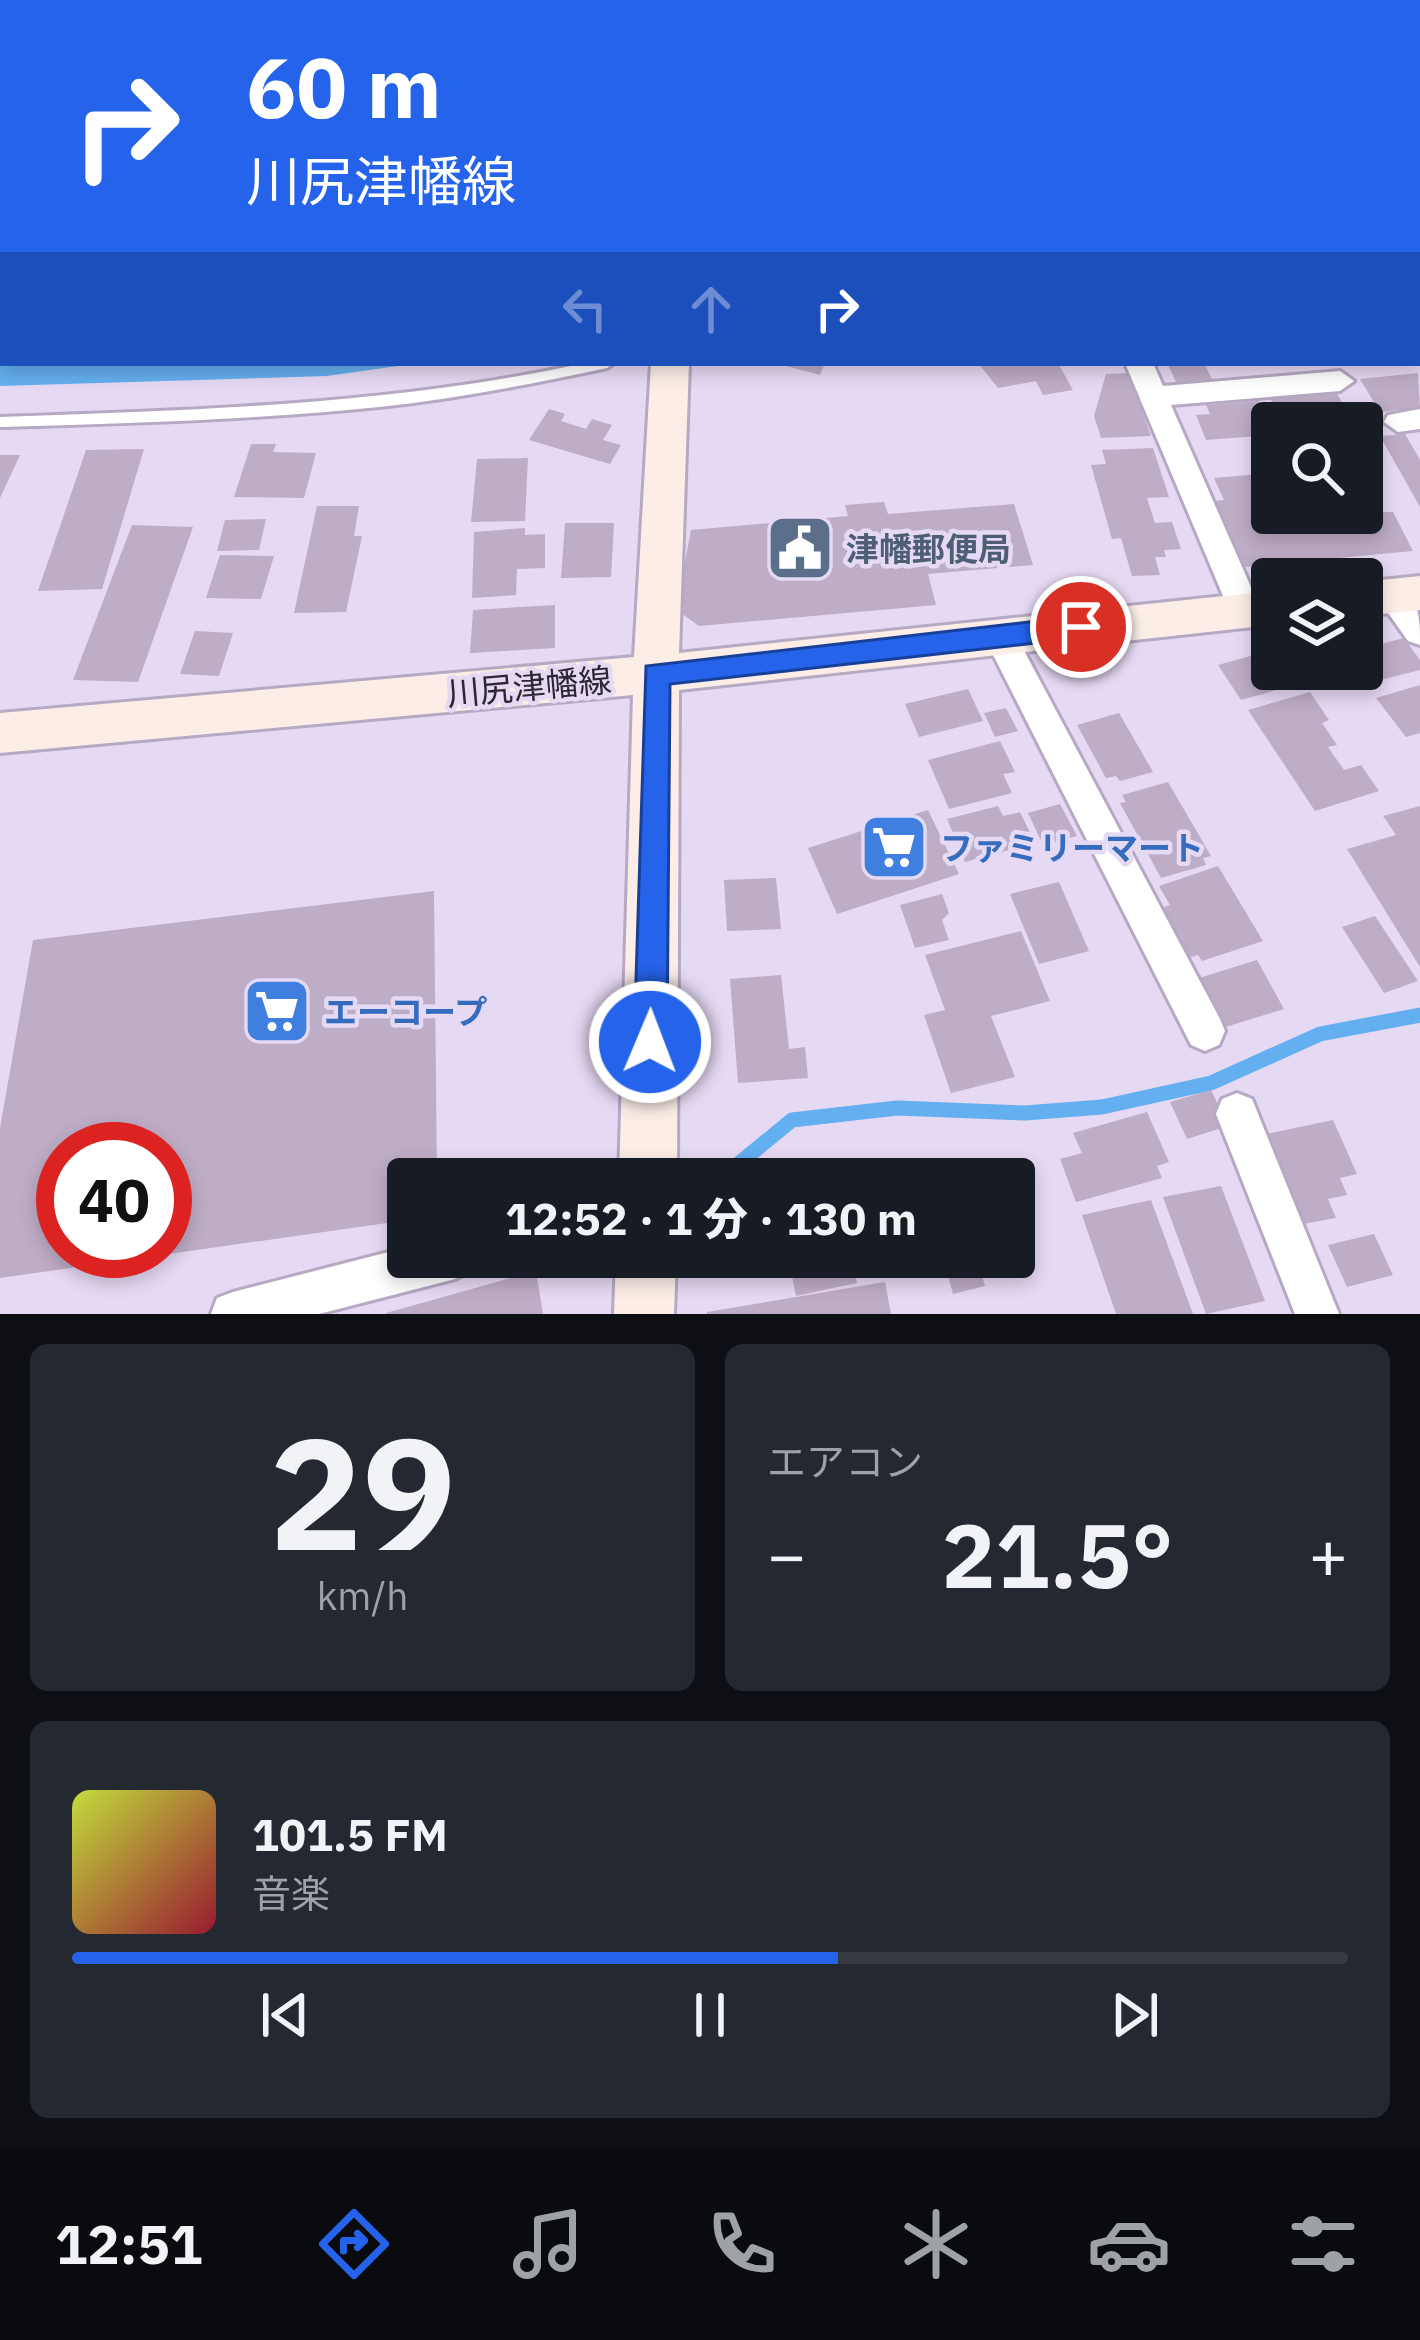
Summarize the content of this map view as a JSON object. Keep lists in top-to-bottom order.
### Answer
{
  "streets": {
    "main road": ["川尻津幡線"]
  },
  "places": {
    "public building": ["津幡郵便局"],
    "supermarket": ["ファミリーマート", "エーコープ"]
  },
  "page": {
    "turn": ["60 m", "川尻津幡線"],
    "limit": "40",
    "trip": "12:52 · 1 分 · 130 m",
    "tile": [
      ["29", "km/h"],
      "エアコン"
    ],
    "heat": ["−", "21.5°", "+"],
    "song": ["101.5 FM", "音楽"],
    "tabs": "12:51"
  }
}
